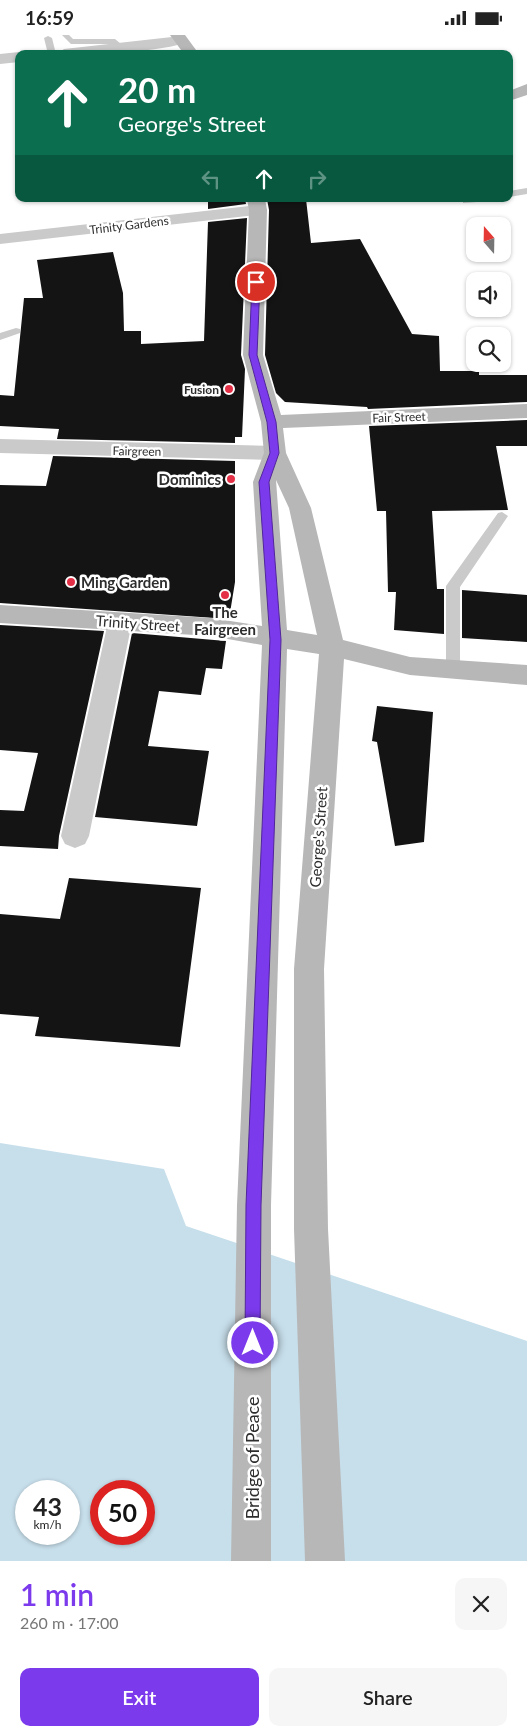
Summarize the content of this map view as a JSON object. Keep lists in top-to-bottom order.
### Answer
{
  "streets": {
    "main road": [
      "Fair Street",
      "Trinity Street",
      "George's Street",
      "Bridge of Peace"
    ],
    "street": ["Trinity Gardens", "Fairgreen"]
  },
  "crossings": [
    ["Trinity Gardens", "George's Street"],
    ["Fair Street", "George's Street"],
    ["Fairgreen", "George's Street"],
    ["Trinity Street", "George's Street"],
    ["George's Street", "Bridge of Peace"]
  ],
  "places": [
    "Fusion",
    "Dominics",
    "Ming Garden",
    "The Fairgreen"
  ],
  "north": "top",
  "page": {
    "status": "16:59",
    "turn": ["20 m", "George's Street"],
    "speed": "43 km/h",
    "limit": "50",
    "heading": ["1 min", "260 m · 17:00"],
    "buttons": ["Exit", "Share"]
  }
}
